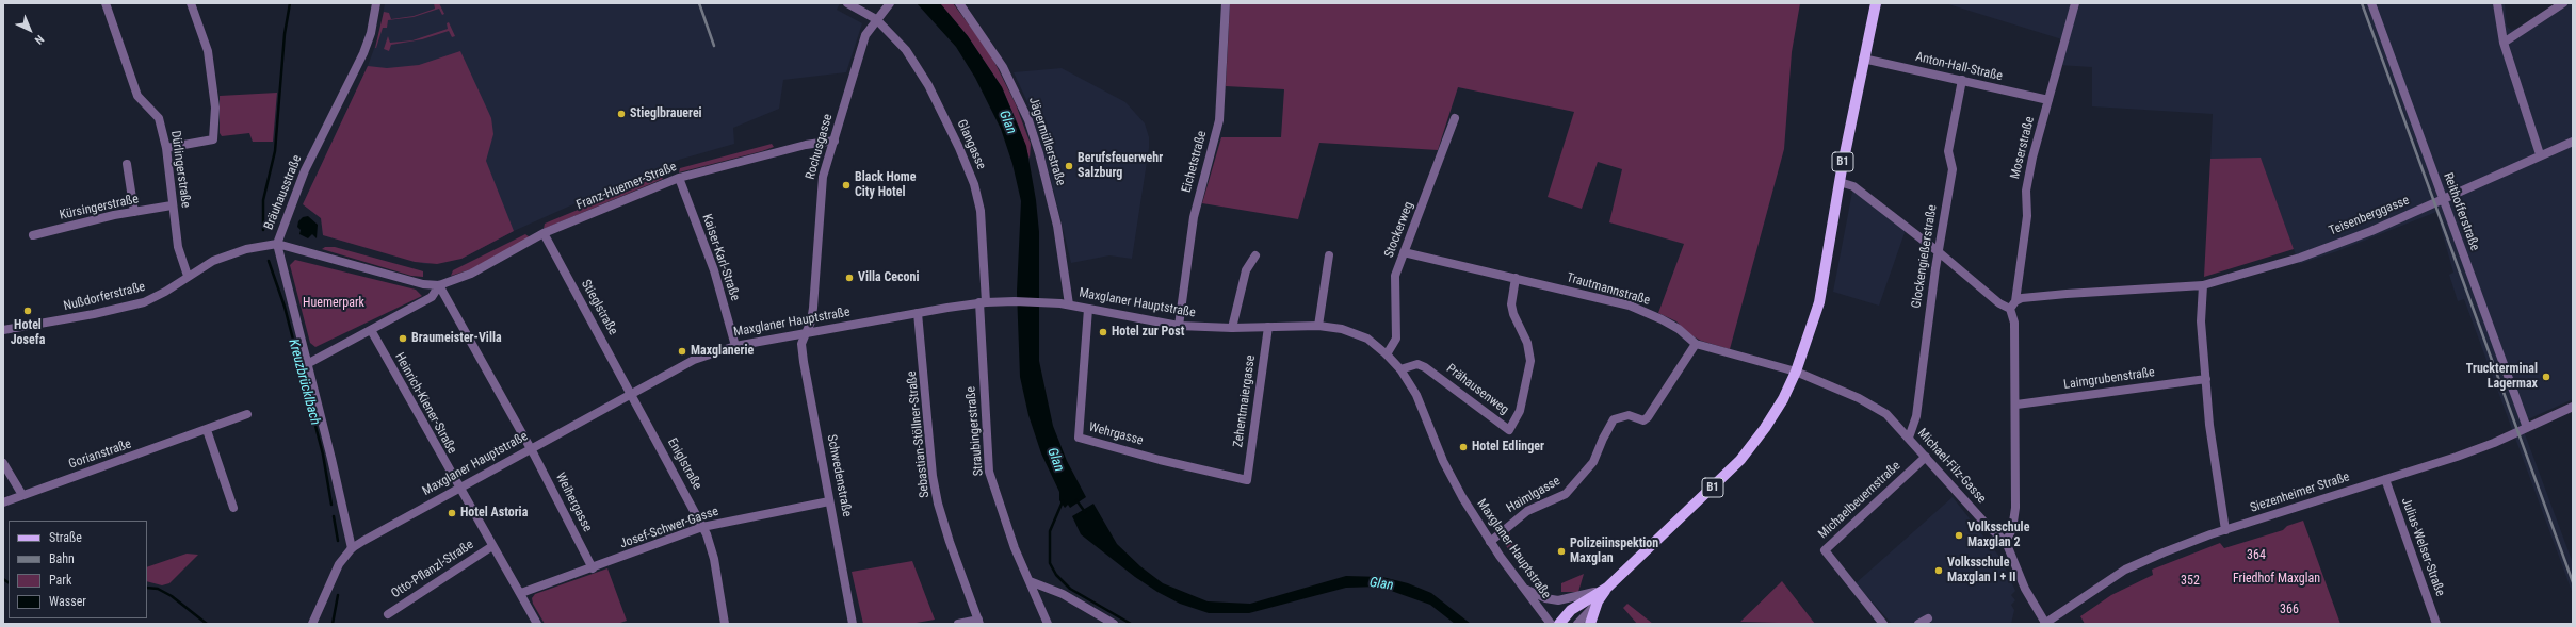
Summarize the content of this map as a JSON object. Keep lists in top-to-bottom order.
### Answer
{
  "streets": {
    "main road": ["B1"],
    "street": [
      "Anton-Hall-Straße",
      "Jägermüllerstraße",
      "Glangasse",
      "Rochusgasse",
      "Moserstraße",
      "Eichetstraße",
      "Dürlingerstraße",
      "Franz-Huemer-Straße",
      "Bräuhausstraße",
      "Kürsingerstraße",
      "Reithofferstraße",
      "Teisenberggasse",
      "Stockerweg",
      "Glockengießerstraße",
      "Kaiser-Karl-Straße",
      "Trautmannstraße",
      "Nußdorferstraße",
      "Maxglaner Hauptstraße",
      "Stieglstraße",
      "Laimgrubenstraße",
      "Prähausenweg",
      "Zehentmaiergasse",
      "Heinrich-Kiener-Straße",
      "Straubingerstraße",
      "Sebastian-Stöllner-Straße",
      "Wehrgasse",
      "Gorianstraße",
      "Eniglstraße",
      "Michael-Filz-Gasse",
      "Schwedenstraße",
      "Siezenheimer Straße",
      "Haimlgasse",
      "Michaelbeuernstraße",
      "Weihergasse",
      "Josef-Schwer-Gasse",
      "Julius-Welser-Straße",
      "Otto-Pflanzl-Straße"
    ]
  },
  "crossings": [
    ["Anton-Hall-Straße", "Moserstraße"],
    ["Anton-Hall-Straße", "B1"],
    ["Anton-Hall-Straße", "Glockengießerstraße"],
    ["Jägermüllerstraße", "Maxglaner Hauptstraße"],
    ["Glangasse", "Rochusgasse"],
    ["Glangasse", "Maxglaner Hauptstraße"],
    ["Glangasse", "Straubingerstraße"],
    ["Rochusgasse", "Franz-Huemer-Straße"],
    ["Rochusgasse", "Maxglaner Hauptstraße"],
    ["Rochusgasse", "Schwedenstraße"],
    ["Moserstraße", "Teisenberggasse"],
    ["Eichetstraße", "Maxglaner Hauptstraße"],
    ["B1", "Trautmannstraße"],
    ["B1", "Michael-Filz-Gasse"],
    ["Dürlingerstraße", "Kürsingerstraße"],
    ["Dürlingerstraße", "Nußdorferstraße"],
    ["Franz-Huemer-Straße", "Bräuhausstraße"],
    ["Franz-Huemer-Straße", "Kaiser-Karl-Straße"],
    ["Franz-Huemer-Straße", "Nußdorferstraße"],
    ["Franz-Huemer-Straße", "Stieglstraße"],
    ["Franz-Huemer-Straße", "Heinrich-Kiener-Straße"],
    ["Franz-Huemer-Straße", "Weihergasse"],
    ["Bräuhausstraße", "Nußdorferstraße"],
    ["Bräuhausstraße", "Maxglaner Hauptstraße"],
    ["Reithofferstraße", "Teisenberggasse"],
    ["Reithofferstraße", "Siezenheimer Straße"],
    ["Stockerweg", "Trautmannstraße"],
    ["Stockerweg", "Maxglaner Hauptstraße"],
    ["Glockengießerstraße", "Michael-Filz-Gasse"],
    ["Kaiser-Karl-Straße", "Maxglaner Hauptstraße"],
    ["Trautmannstraße", "Prähausenweg"],
    ["Trautmannstraße", "Michael-Filz-Gasse"],
    ["Trautmannstraße", "Haimlgasse"],
    ["Maxglaner Hauptstraße", "Stieglstraße"],
    ["Maxglaner Hauptstraße", "Prähausenweg"],
    ["Maxglaner Hauptstraße", "Zehentmaiergasse"],
    ["Maxglaner Hauptstraße", "Heinrich-Kiener-Straße"],
    ["Maxglaner Hauptstraße", "Straubingerstraße"],
    ["Maxglaner Hauptstraße", "Sebastian-Stöllner-Straße"],
    ["Maxglaner Hauptstraße", "Wehrgasse"],
    ["Maxglaner Hauptstraße", "Eniglstraße"],
    ["Maxglaner Hauptstraße", "Schwedenstraße"],
    ["Maxglaner Hauptstraße", "Haimlgasse"],
    ["Maxglaner Hauptstraße", "Weihergasse"],
    ["Maxglaner Hauptstraße", "Otto-Pflanzl-Straße"],
    ["Stieglstraße", "Eniglstraße"],
    ["Zehentmaiergasse", "Wehrgasse"],
    ["Heinrich-Kiener-Straße", "Otto-Pflanzl-Straße"],
    ["Eniglstraße", "Josef-Schwer-Gasse"],
    ["Michael-Filz-Gasse", "Siezenheimer Straße"],
    ["Michael-Filz-Gasse", "Michaelbeuernstraße"],
    ["Schwedenstraße", "Josef-Schwer-Gasse"],
    ["Siezenheimer Straße", "Julius-Welser-Straße"],
    ["Weihergasse", "Josef-Schwer-Gasse"],
    ["Josef-Schwer-Gasse", "Otto-Pflanzl-Straße"]
  ],
  "water": ["Glan", "Kreuzbrücklbach"],
  "parks": [
    "Huemerpark",
    "364",
    "Friedhof Maxglan",
    "352",
    "366"
  ],
  "places": [
    "Stieglbrauerei",
    "Berufsfeuerwehr Salzburg",
    "Black Home City Hotel",
    "Villa Ceconi",
    "Hotel Josefa",
    "Hotel zur Post",
    "Braumeister-Villa",
    "Maxglanerie",
    "Truckterminal Lagermax",
    "Hotel Edlinger",
    "Hotel Astoria",
    "Volksschule Maxglan 2",
    "Polizeiinspektion Maxglan",
    "Volksschule Maxglan I + II"
  ],
  "legend": [
    "Straße",
    "Bahn",
    "Park",
    "Wasser"
  ],
  "north": "bottom right"
}
